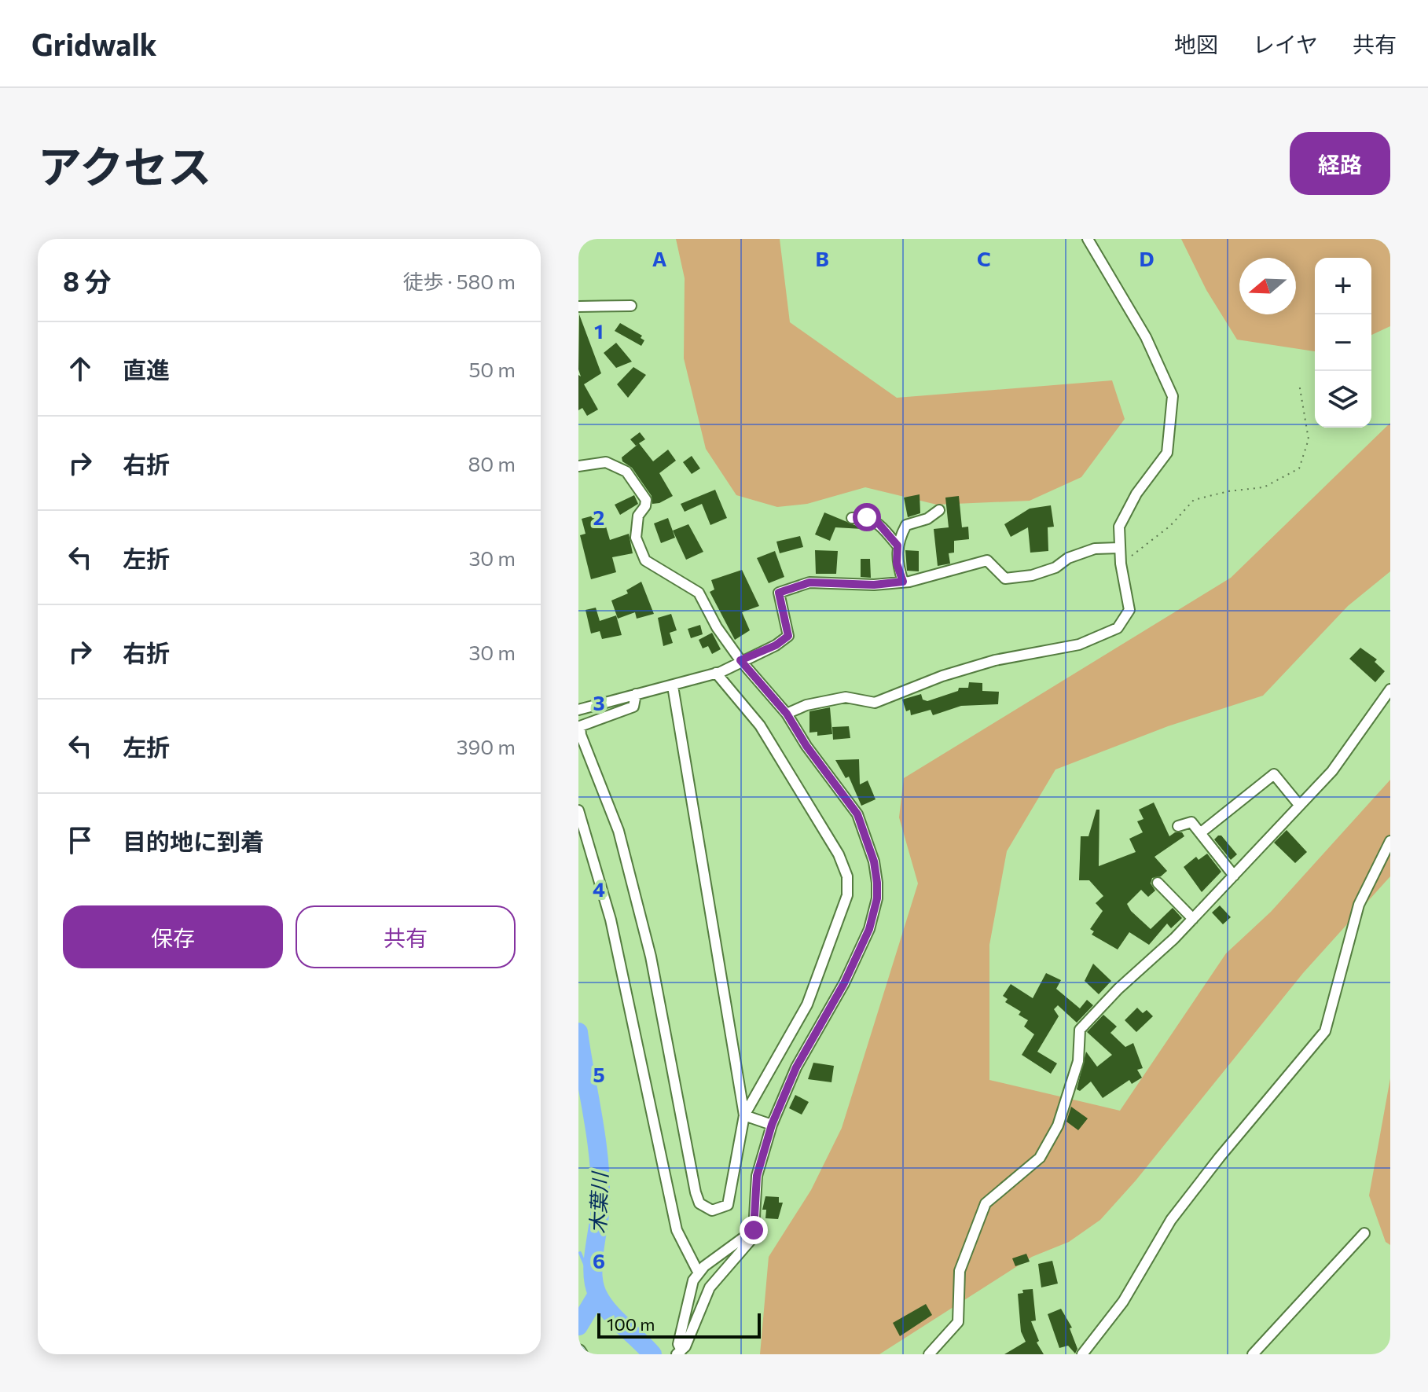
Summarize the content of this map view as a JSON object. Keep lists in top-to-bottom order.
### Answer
{
  "water": ["木葉川"],
  "scale_bar": "100 m",
  "north": "left",
  "page": {
    "header": "Gridwalk",
    "nav": ["地図", "レイヤ", "共有"],
    "title": "アクセス",
    "buttons": [
      "経路",
      ["保存", "共有"]
    ],
    "heading": ["8 分", "徒歩 · 580 m"],
    "map_buttons": ["+", "−"],
    "list": [
      ["直進", "50 m"],
      ["右折", "80 m"],
      ["左折", "30 m"],
      ["右折", "30 m"],
      ["左折", "390 m"],
      "目的地に到着"
    ],
    "scale": "100 m"
  },
  "grid": {
    "columns": [
      "A",
      "B",
      "C",
      "D"
    ],
    "rows": [
      "1",
      "2",
      "3",
      "4",
      "5",
      "6"
    ]
  }
}
